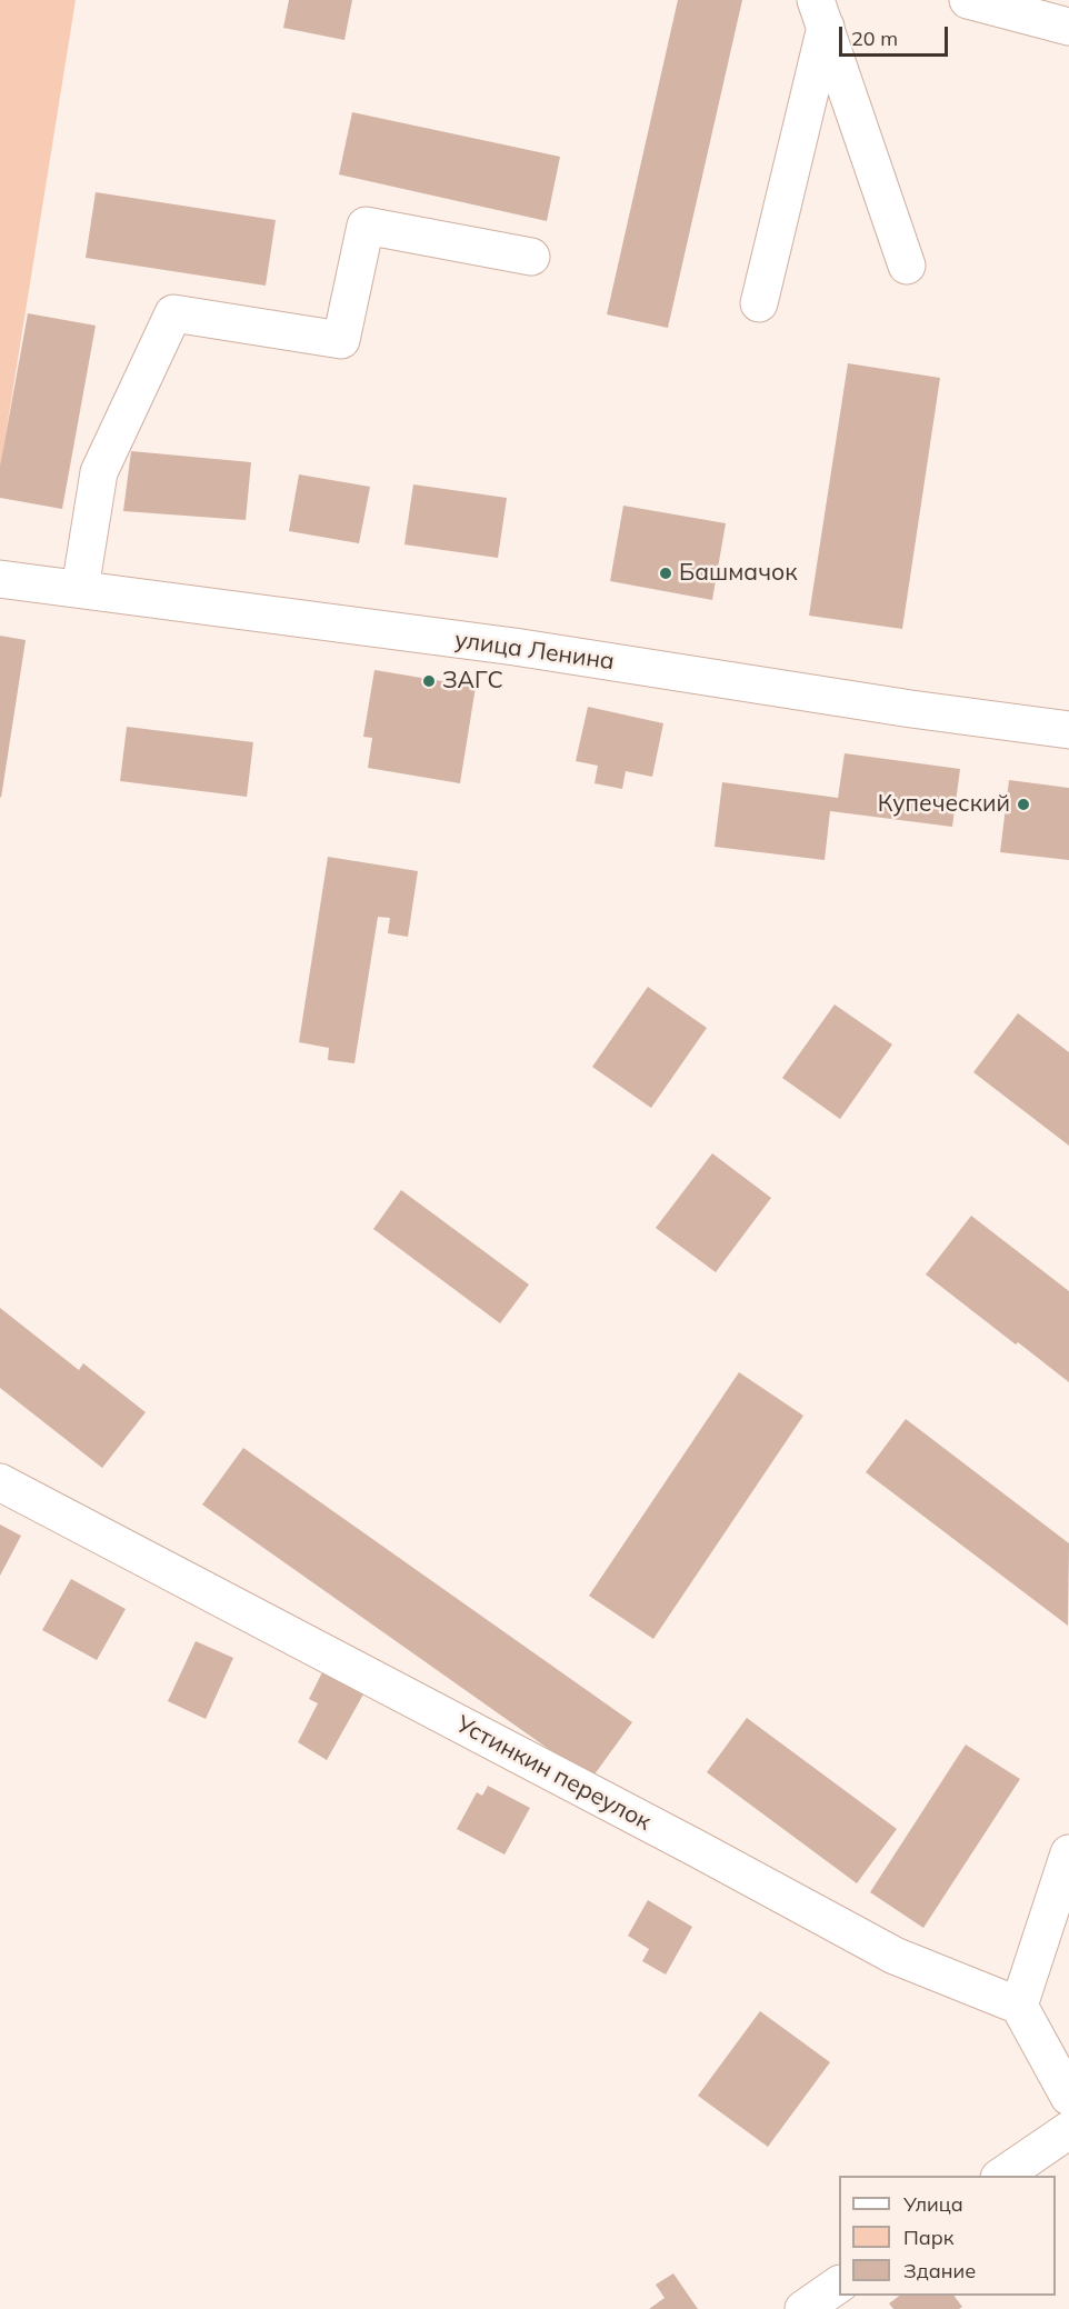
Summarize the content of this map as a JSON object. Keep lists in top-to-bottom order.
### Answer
{
  "streets": {
    "street": ["улица Ленина", "Устинкин переулок"]
  },
  "places": ["Башмачок", "ЗАГС", "Купеческий"],
  "legend": ["Улица", "Парк", "Здание"],
  "scale_bar": "20 m"
}
